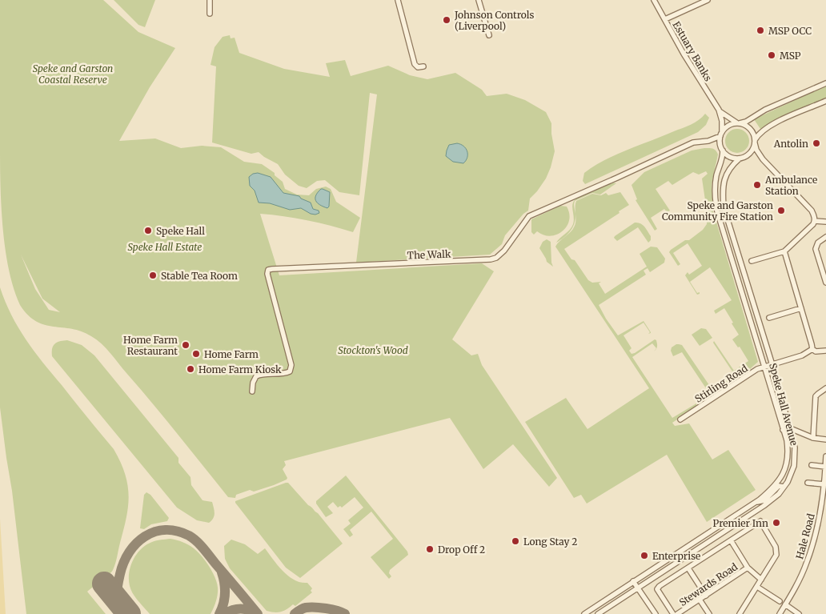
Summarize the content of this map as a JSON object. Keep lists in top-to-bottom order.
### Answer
{
  "streets": {
    "street": [
      "Estuary Banks",
      "The Walk",
      "Stirling Road",
      "Speke Hall Avenue",
      "Hale Road",
      "Stewards Road"
    ]
  },
  "crossings": [
    ["Estuary Banks", "The Walk"],
    ["Estuary Banks", "Speke Hall Avenue"],
    ["The Walk", "Speke Hall Avenue"],
    ["Stirling Road", "Speke Hall Avenue"]
  ],
  "parks": ["Speke and Garston Coastal Reserve", "Speke Hall Estate", "Stockton's Wood"],
  "places": [
    "Johnson Controls (Liverpool)",
    "MSP OCC",
    "MSP",
    "Antolin",
    "Ambulance Station",
    "Speke and Garston Community Fire Station",
    "Speke Hall",
    "Stable Tea Room",
    "Home Farm Restaurant",
    "Home Farm",
    "Home Farm Kiosk",
    "Premier Inn",
    "Long Stay 2",
    "Drop Off 2",
    "Enterprise"
  ]
}
